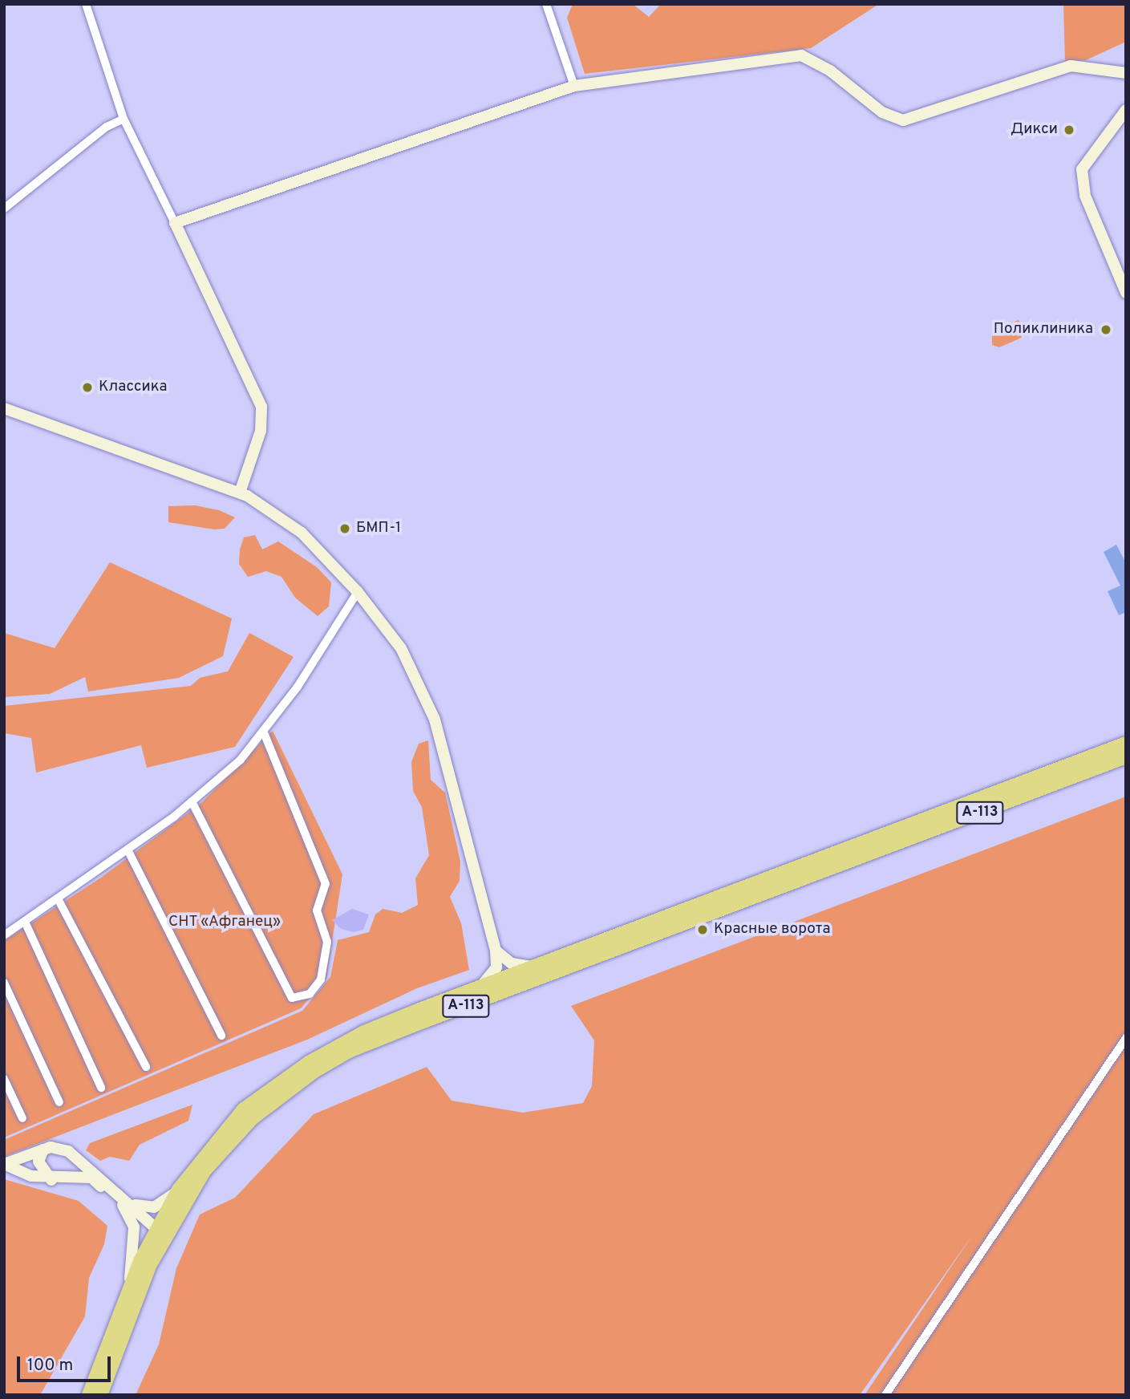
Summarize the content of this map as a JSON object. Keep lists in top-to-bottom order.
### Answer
{
  "streets": {
    "highway": ["А-113"]
  },
  "parks": ["СНТ «Афганец»"],
  "places": [
    "Дикси",
    "Поликлиника",
    "Классика",
    "БМП-1",
    "Красные ворота"
  ],
  "scale_bar": "100 m"
}
